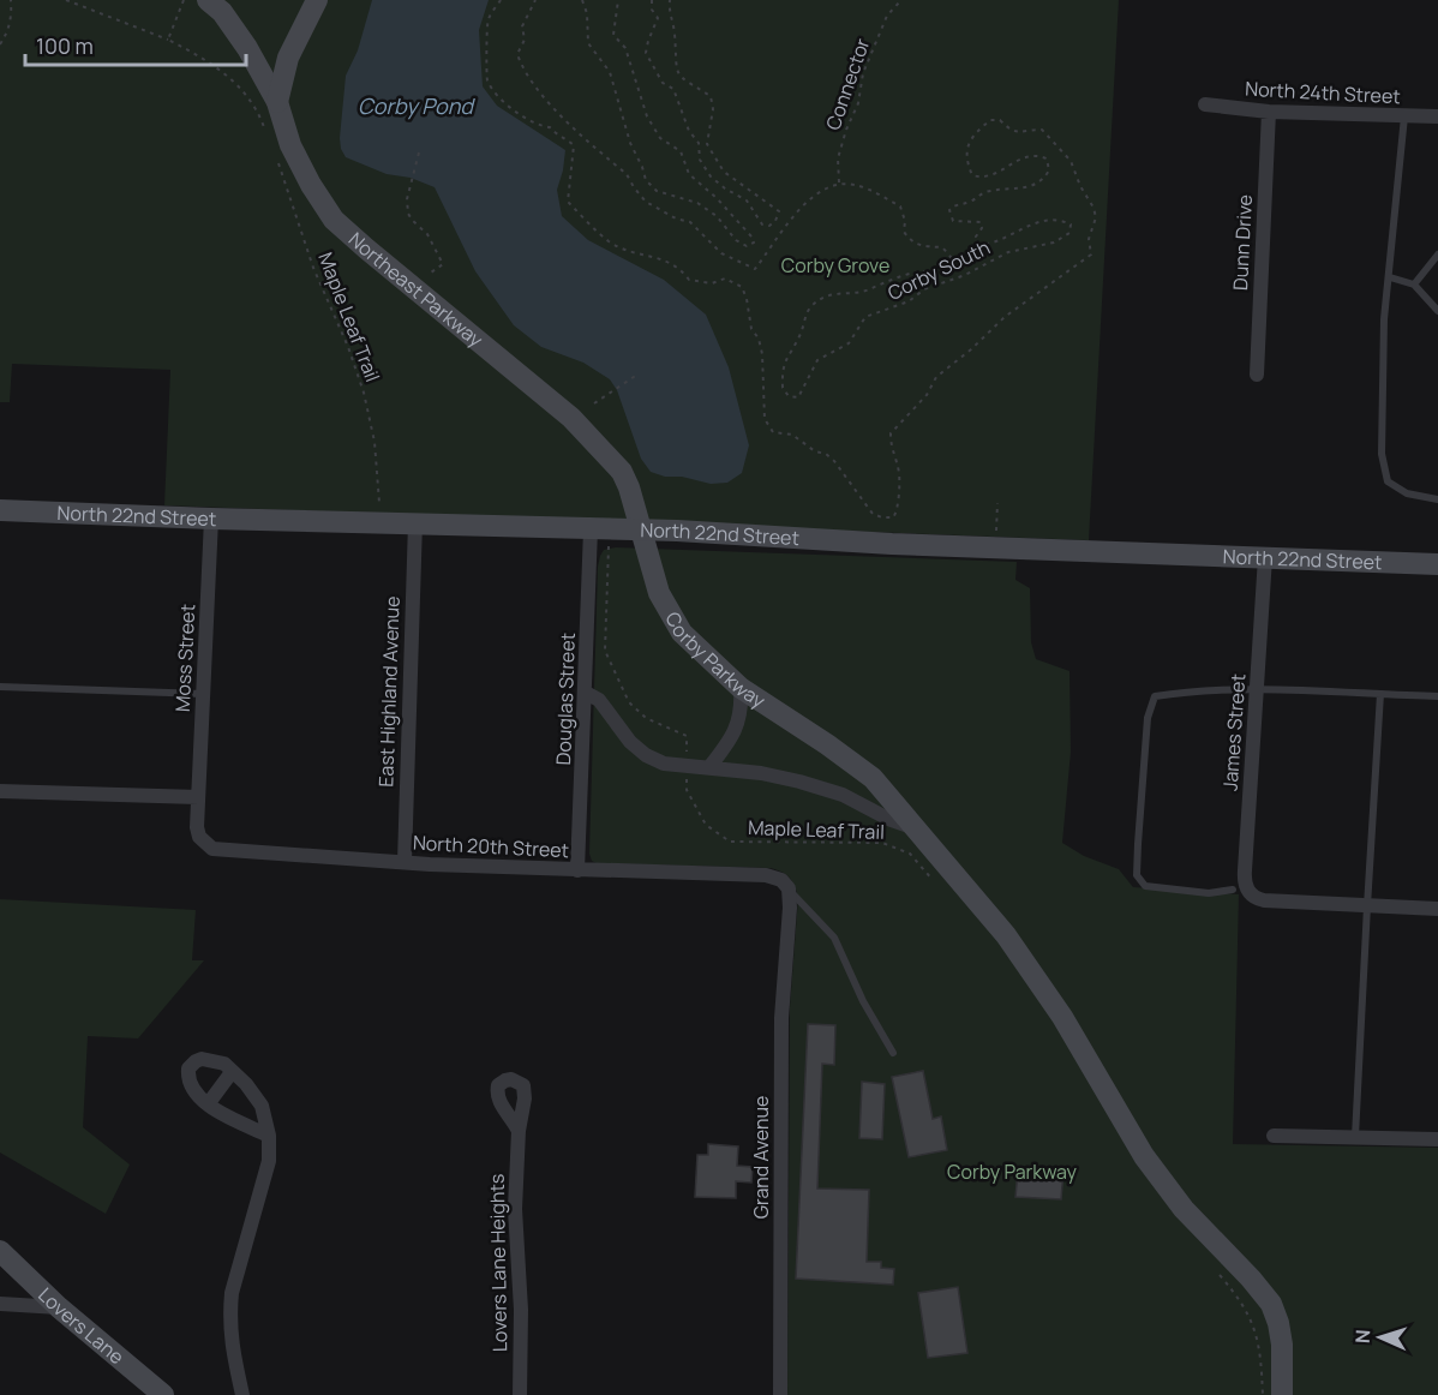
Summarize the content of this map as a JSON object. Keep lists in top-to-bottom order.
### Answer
{
  "streets": {
    "street": [
      "North 24th Street",
      "Dunn Drive",
      "Northeast Parkway",
      "North 22nd Street",
      "Moss Street",
      "Corby Parkway",
      "East Highland Avenue",
      "Douglas Street",
      "James Street",
      "North 20th Street",
      "Grand Avenue",
      "Lovers Lane Heights",
      "Lovers Lane"
    ],
    "path": ["Connector", "Corby South", "Maple Leaf Trail"]
  },
  "crossings": [
    ["Connector", "Corby South"],
    ["North 24th Street", "Dunn Drive"],
    ["Northeast Parkway", "Corby Parkway"],
    ["Maple Leaf Trail", "North 22nd Street"],
    ["Maple Leaf Trail", "Douglas Street"],
    ["North 22nd Street", "Moss Street"],
    ["North 22nd Street", "East Highland Avenue"],
    ["North 22nd Street", "Douglas Street"],
    ["North 22nd Street", "James Street"],
    ["Moss Street", "North 20th Street"],
    ["East Highland Avenue", "North 20th Street"],
    ["Douglas Street", "North 20th Street"],
    ["North 20th Street", "Grand Avenue"]
  ],
  "water": ["Corby Pond"],
  "parks": ["Corby Grove", "Corby Parkway"],
  "scale_bar": "100 m",
  "north": "left"
}
